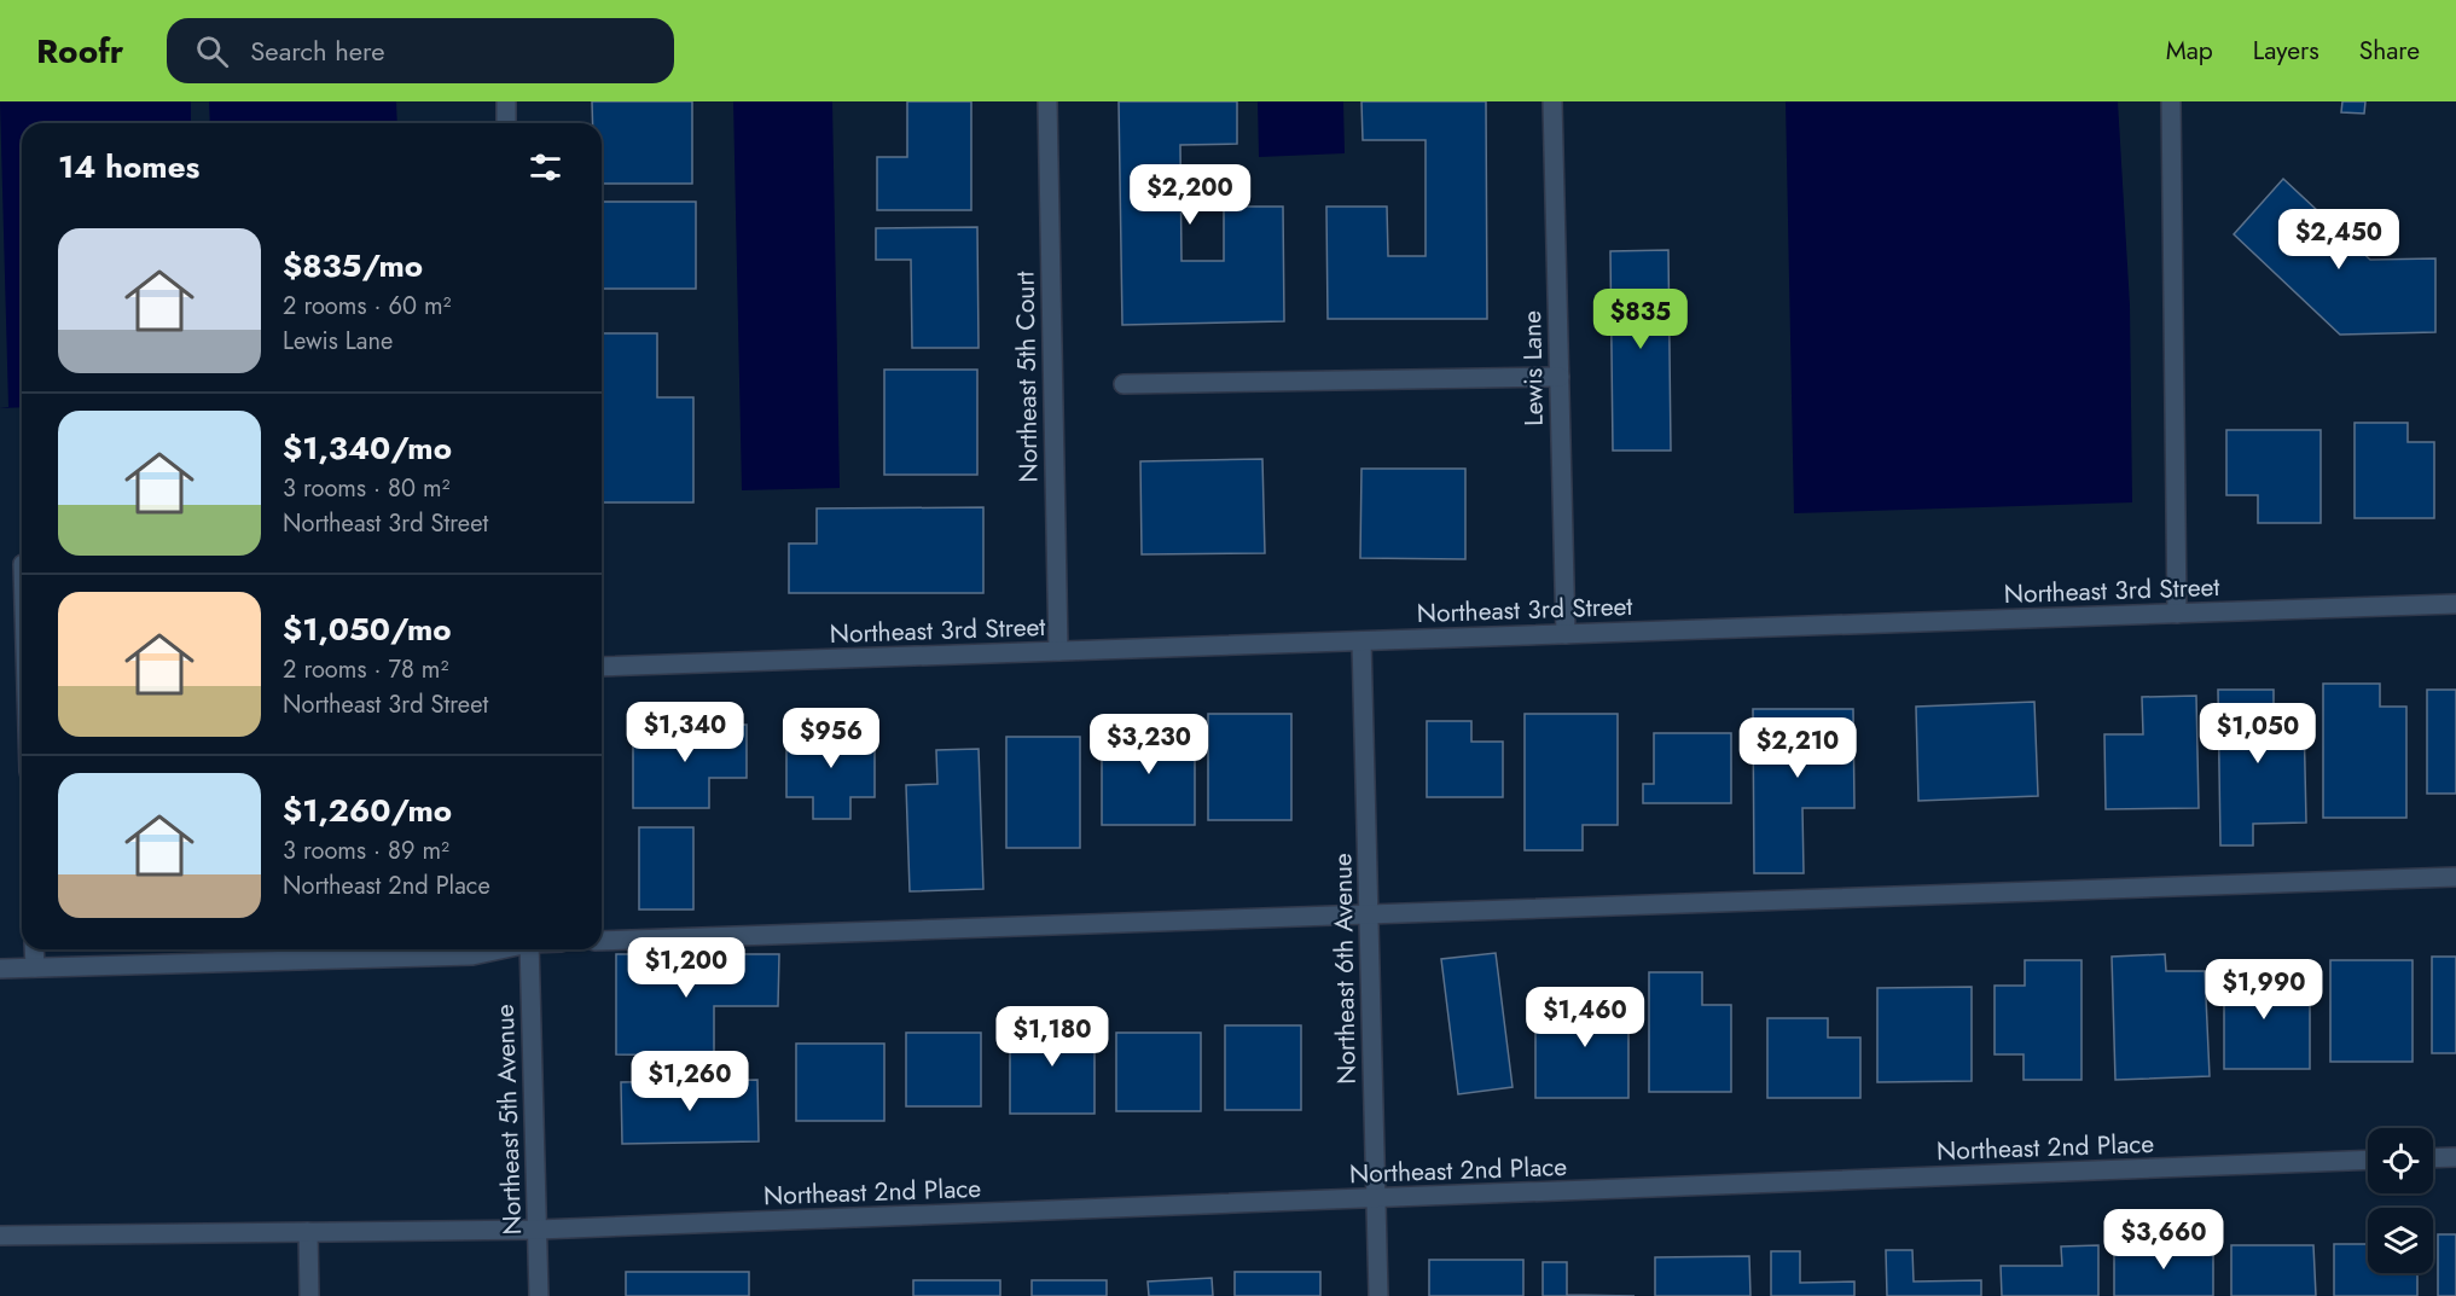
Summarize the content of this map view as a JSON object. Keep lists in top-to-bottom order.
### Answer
{
  "streets": {
    "street": [
      "Lewis Lane",
      "Northeast 5th Court",
      "Northeast 3rd Street",
      "Northeast 6th Avenue",
      "Northeast 5th Avenue",
      "Northeast 2nd Place"
    ]
  },
  "crossings": [
    ["Lewis Lane", "Northeast 3rd Street"],
    ["Northeast 5th Court", "Northeast 3rd Street"],
    ["Northeast 3rd Street", "Northeast 6th Avenue"],
    ["Northeast 6th Avenue", "Northeast 2nd Place"],
    ["Northeast 5th Avenue", "Northeast 2nd Place"]
  ],
  "page": {
    "header": "Roofr",
    "search": "Search here",
    "nav": ["Map", "Layers", "Share"],
    "heading": "14 homes",
    "price": [
      "$2,200",
      "$2,450",
      "$835",
      "$1,340",
      "$1,050",
      "$956",
      "$3,230",
      "$2,210",
      "$1,200",
      "$1,990",
      "$1,460",
      "$1,180",
      "$1,260",
      "$3,660"
    ],
    "list": [
      {
        "name": "$835/mo",
        "note": "2 rooms · 60 m² · Lewis Lane"
      },
      {
        "name": "$1,340/mo",
        "note": "3 rooms · 80 m² · Northeast 3rd Street"
      },
      {
        "name": "$1,050/mo",
        "note": "2 rooms · 78 m² · Northeast 3rd Street"
      },
      {
        "name": "$1,260/mo",
        "note": "3 rooms · 89 m² · Northeast 2nd Place"
      }
    ]
  }
}
